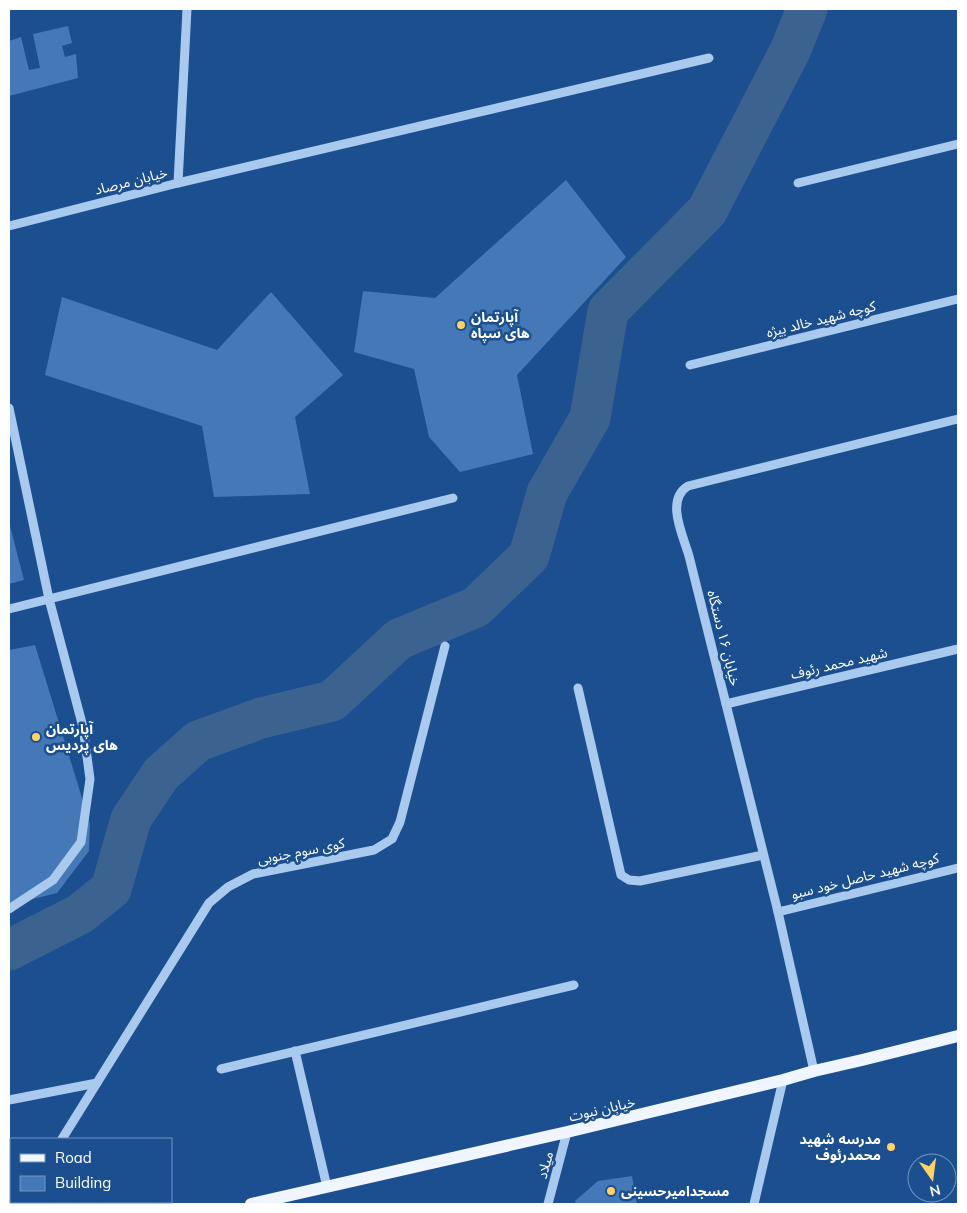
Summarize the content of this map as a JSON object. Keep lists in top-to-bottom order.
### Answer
{
  "streets": {
    "main road": ["خیابان نبوت"],
    "street": [
      "خیابان مرصاد",
      "کوچه شهید خالد بیژه",
      "خیابان ۱۶ دستگاه",
      "شهید محمد رئوف",
      "کوی سوم جنوبی",
      "کوچه شهید حاصل خود سبو",
      "میلاد"
    ]
  },
  "crossings": [
    ["خیابان ۱۶ دستگاه", "شهید محمد رئوف"],
    ["خیابان ۱۶ دستگاه", "کوچه شهید حاصل خود سبو"],
    ["خیابان ۱۶ دستگاه", "خیابان نبوت"],
    ["خیابان نبوت", "میلاد"]
  ],
  "places": [
    "آپارتمان های سپاه",
    "آپارتمان های پردیس",
    "مدرسه شهید محمدرئوف",
    "مسجدامیرحسینی"
  ],
  "legend": ["Road", "Building"],
  "north": "bottom"
}
